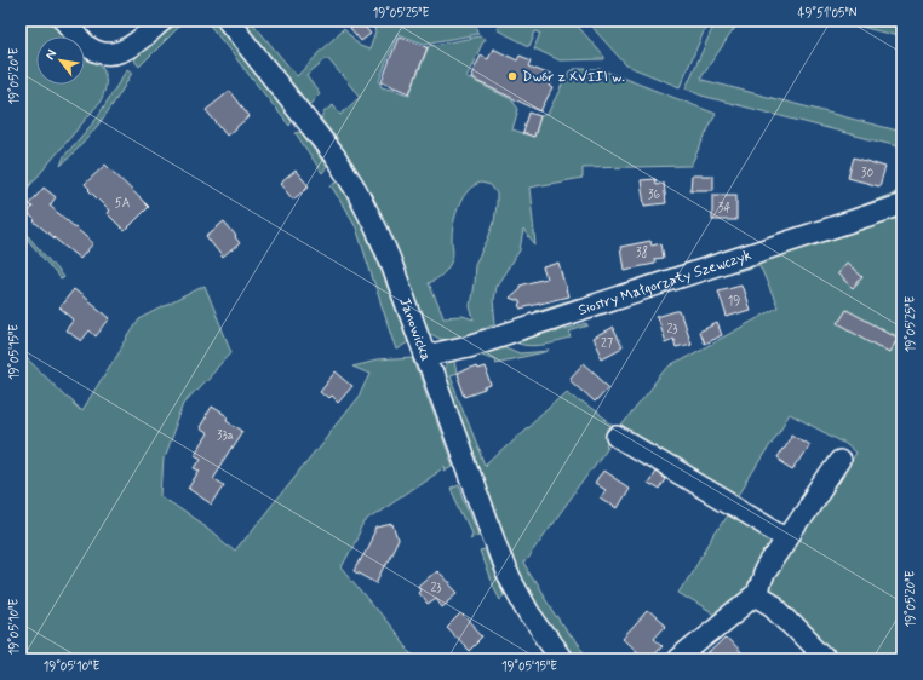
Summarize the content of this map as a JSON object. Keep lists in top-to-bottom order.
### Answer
{
  "streets": {
    "street": ["Siostry Małgorzaty Szewczyk", "Janowicka"]
  },
  "crossings": [
    ["Siostry Małgorzaty Szewczyk", "Janowicka"]
  ],
  "places": ["Dwór z XVIII w."],
  "house_numbers": [
    "30",
    "36",
    "5A",
    "34",
    "38",
    "19",
    "23",
    "27",
    "33a",
    "23"
  ],
  "north": "top left",
  "coordinates": [
    "19°05'25\"E",
    "49°51'05\"N",
    "19°05'20\"E",
    "19°05'15\"E",
    "19°05'10\"E"
  ]
}
